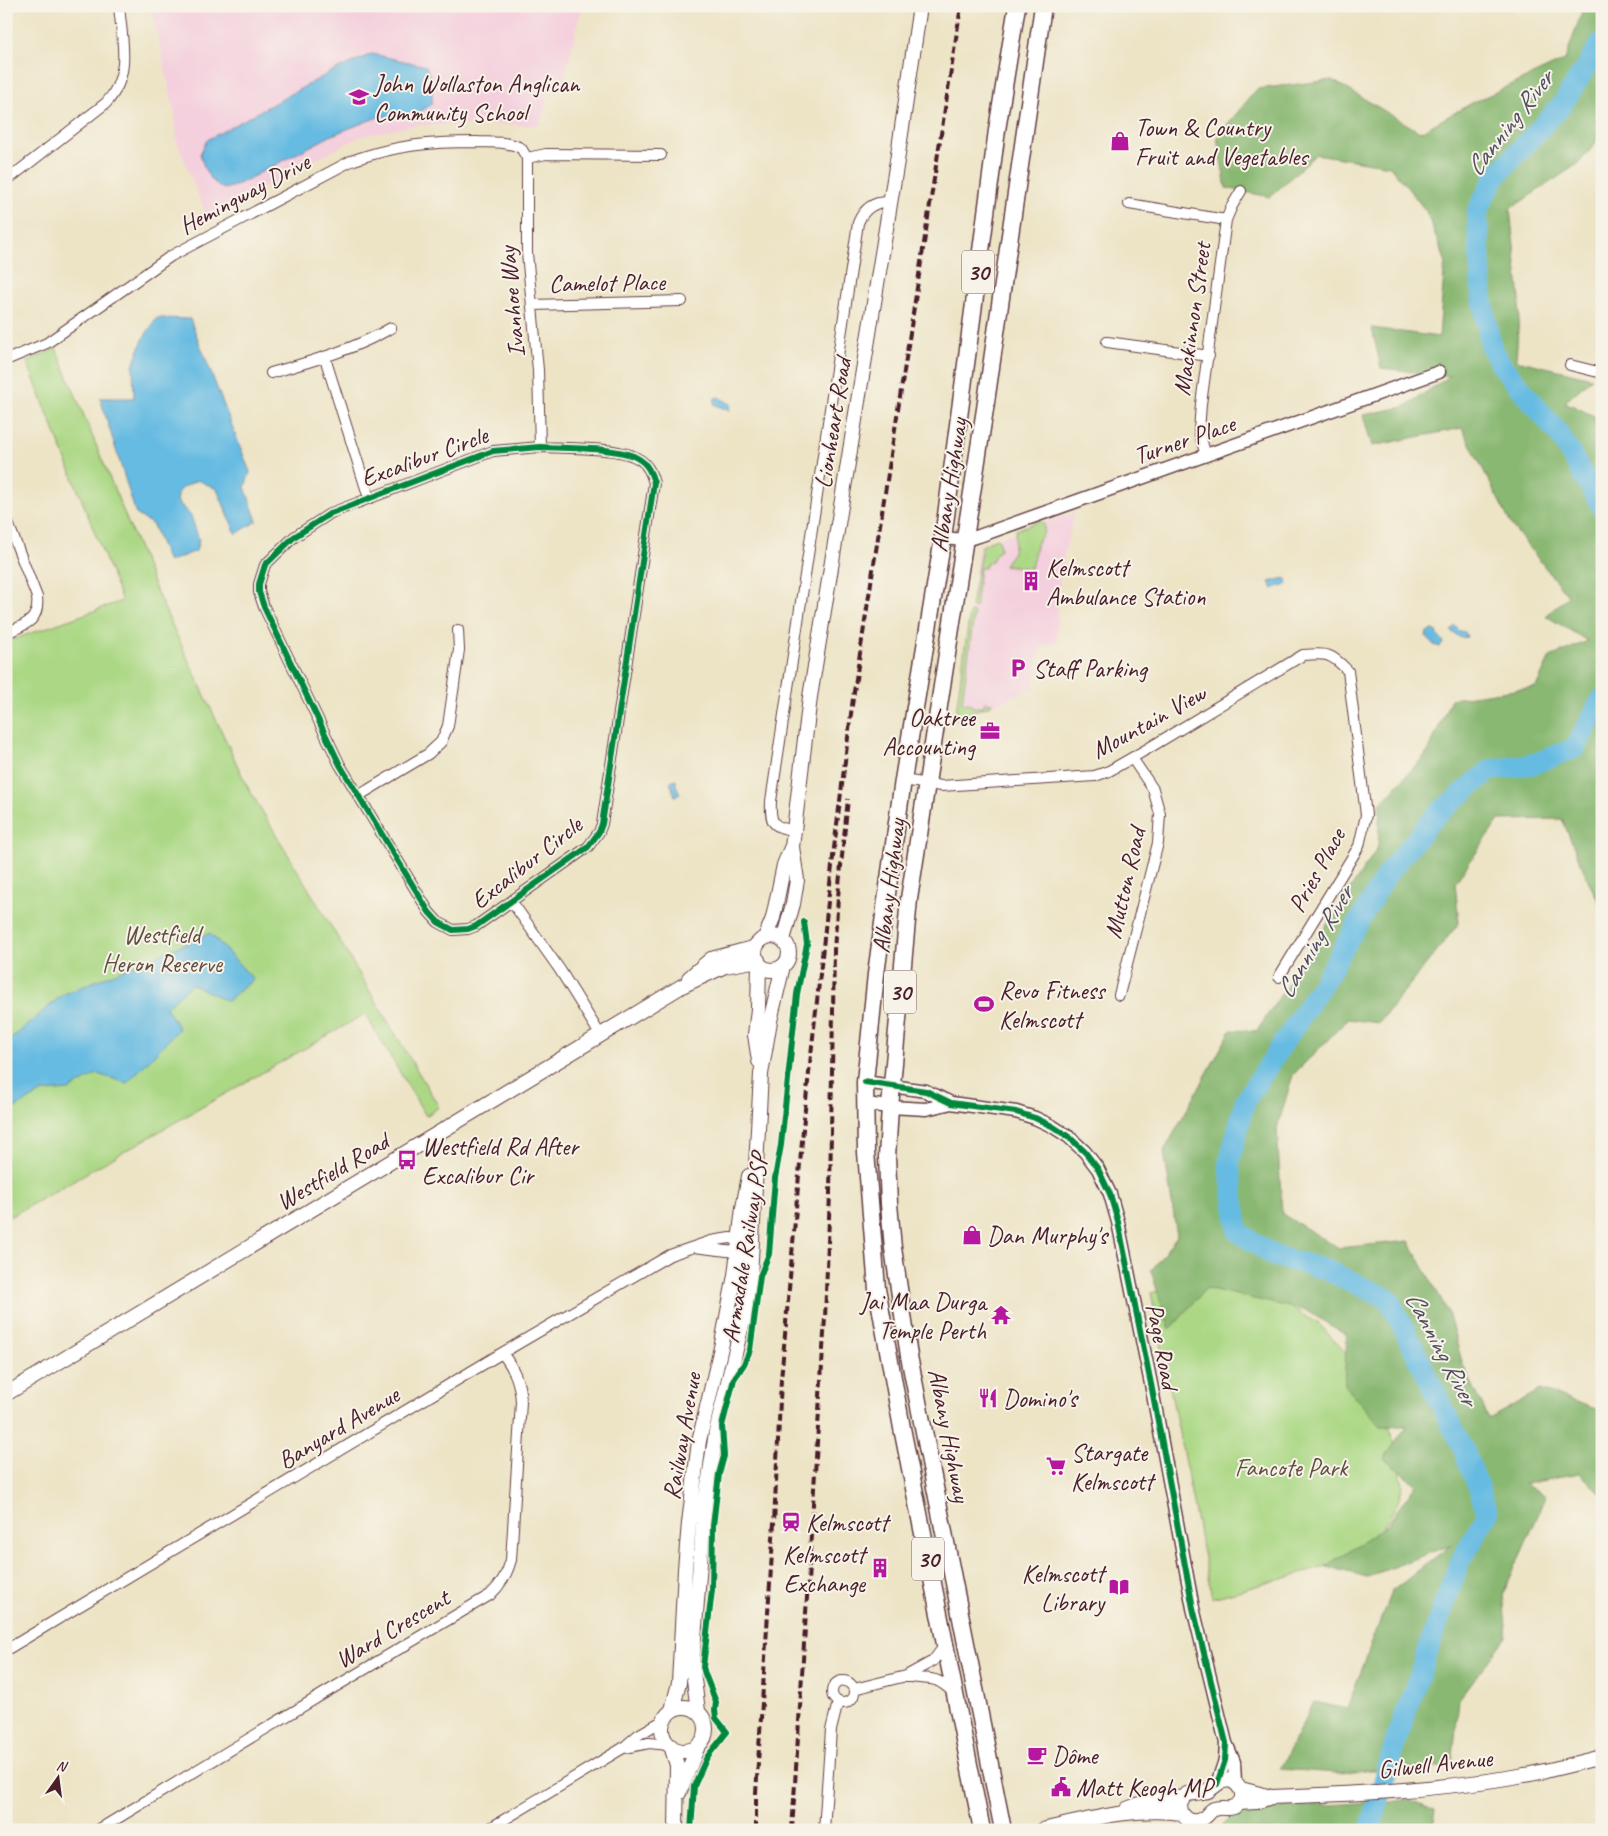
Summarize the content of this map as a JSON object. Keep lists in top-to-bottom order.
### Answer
{
  "streets": {
    "highway": ["30", "Albany Highway"],
    "main road": [
      "Lionheart Road",
      "Westfield Road",
      "Railway Avenue",
      "Gilwell Avenue"
    ],
    "street": [
      "Hemingway Drive",
      "Camelot Place",
      "Ivanhoe Way",
      "Mackinnon Street",
      "Turner Place",
      "Excalibur Circle",
      "Mountain View",
      "Pries Place",
      "Mutton Road",
      "Page Road",
      "Banyard Avenue",
      "Ward Crescent"
    ],
    "cycle path": ["Armadale Railway PSP"]
  },
  "crossings": [
    ["Hemingway Drive", "Ivanhoe Way"],
    ["Camelot Place", "Ivanhoe Way"],
    ["Ivanhoe Way", "Excalibur Circle"],
    ["Mackinnon Street", "Turner Place"],
    ["Lionheart Road", "Westfield Road"],
    ["Lionheart Road", "Railway Avenue"],
    ["Turner Place", "Albany Highway"],
    ["Excalibur Circle", "Westfield Road"],
    ["Albany Highway", "Mountain View"],
    ["Albany Highway", "Page Road"],
    ["Mountain View", "Pries Place"],
    ["Mountain View", "Mutton Road"],
    ["Westfield Road", "Railway Avenue"],
    ["Page Road", "Gilwell Avenue"],
    ["Banyard Avenue", "Railway Avenue"],
    ["Banyard Avenue", "Ward Crescent"]
  ],
  "water": ["Canning River"],
  "parks": ["Westfield Heron Reserve", "Fancote Park"],
  "places": {
    "school or university": ["John Wollaston Anglican Community School"],
    "shop": ["Town & Country Fruit and Vegetables", "Dan Murphy's"],
    "building": ["Kelmscott Ambulance Station", "Kelmscott Exchange"],
    "parking": ["Staff Parking"],
    "office": ["Oaktree Accounting"],
    "sports": ["Revo Fitness Kelmscott"],
    "bus stop": ["Westfield Rd After Excalibur Cir"],
    "temple": ["Jai Maa Durga Temple Perth"],
    "restaurant": ["Domino's"],
    "supermarket": ["Stargate Kelmscott"],
    "station": ["Kelmscott"],
    "library": ["Kelmscott Library"],
    "cafe": ["Dôme"],
    "public building": ["Matt Keogh MP"]
  },
  "north": "top"
}
